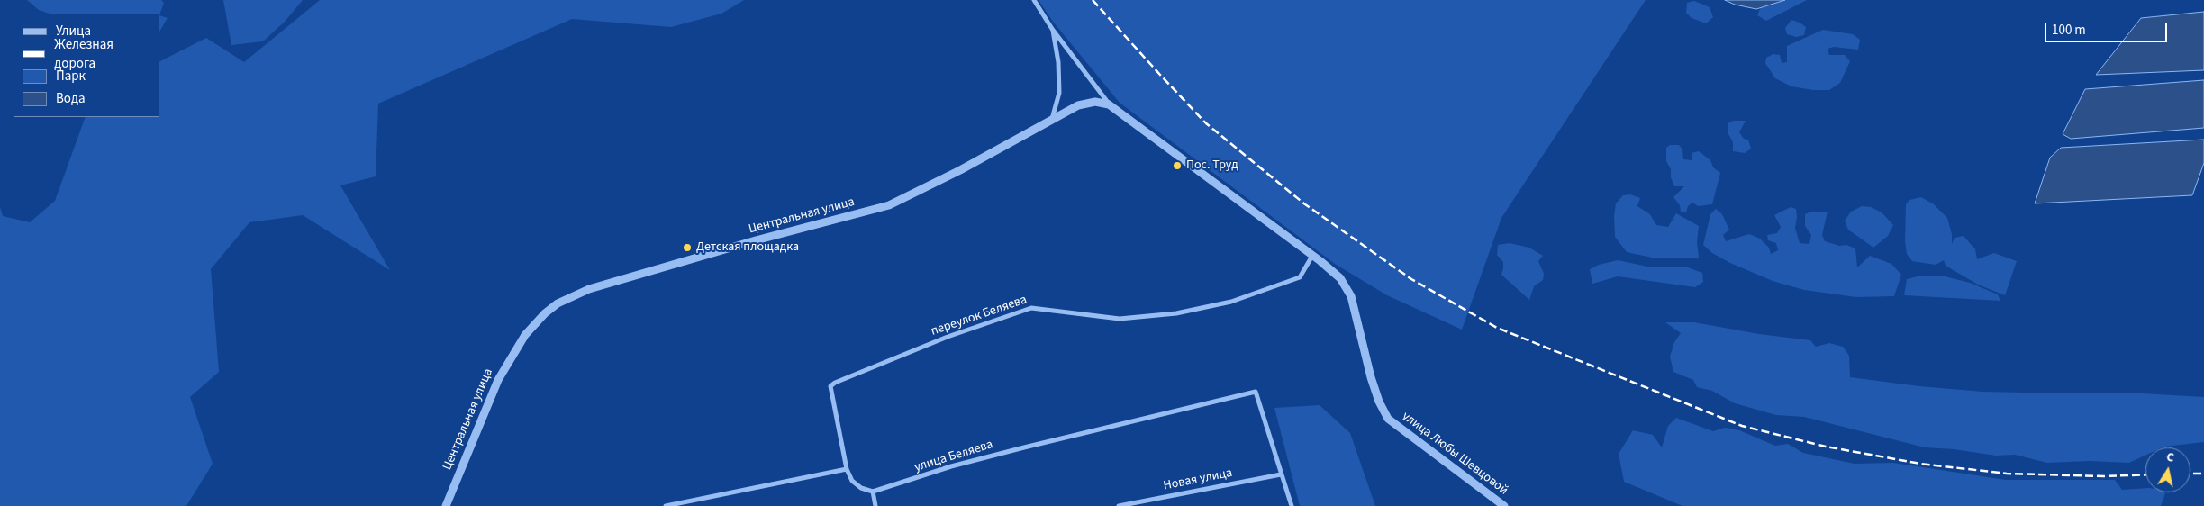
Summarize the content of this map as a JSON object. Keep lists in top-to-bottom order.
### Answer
{
  "streets": {
    "street": [
      "Центральная улица",
      "переулок Беляева",
      "улица Любы Шевцовой",
      "улица Беляева",
      "Новая улица"
    ]
  },
  "crossings": [
    ["Центральная улица", "улица Любы Шевцовой"],
    ["переулок Беляева", "улица Любы Шевцовой"],
    ["улица Беляева", "Новая улица"]
  ],
  "places": ["Пос. Труд", "Детская площадка"],
  "legend": [
    "Улица",
    "Железная дорога",
    "Парк",
    "Вода"
  ],
  "scale_bar": "100 m",
  "north": "top"
}
